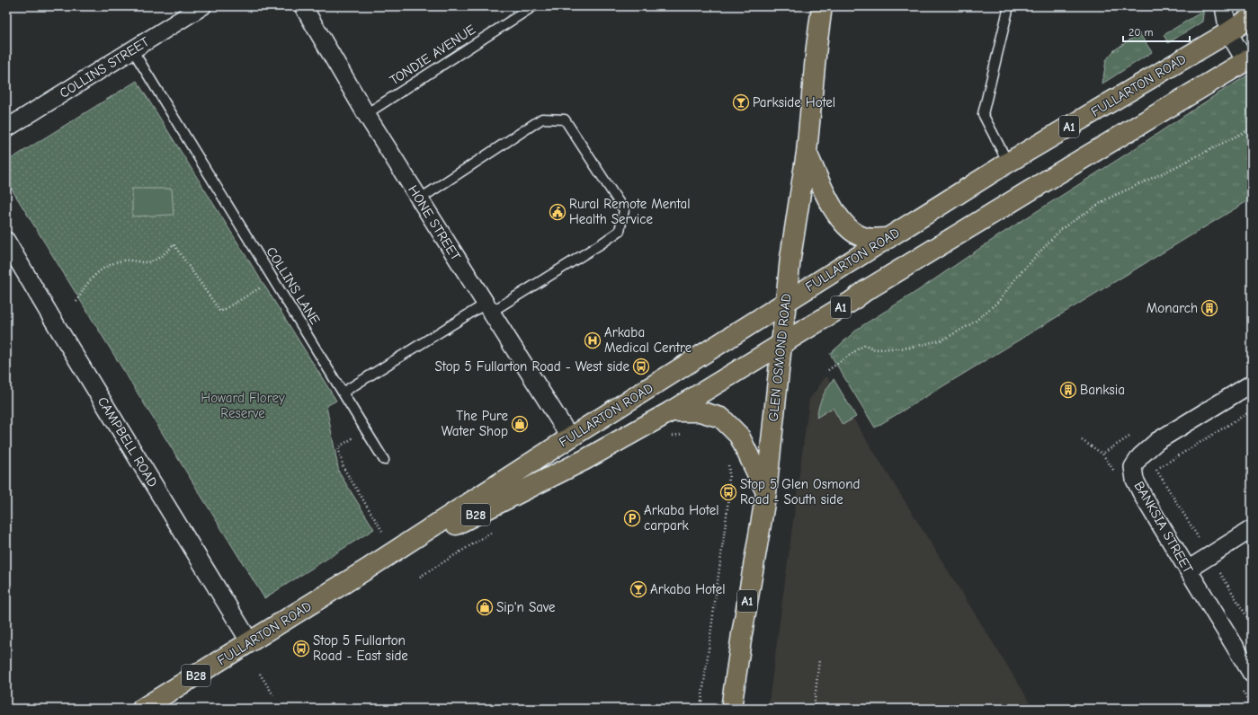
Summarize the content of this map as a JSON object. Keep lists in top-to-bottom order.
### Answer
{
  "streets": {
    "main road": [
      "FULLARTON ROAD",
      "A1",
      "GLEN OSMOND ROAD",
      "B28"
    ],
    "street": [
      "COLLINS STREET",
      "HONE STREET",
      "CAMPBELL ROAD",
      "BANKSIA STREET"
    ],
    "lane": ["TONDIE AVENUE", "COLLINS LANE"]
  },
  "crossings": [
    ["TONDIE AVENUE", "HONE STREET"],
    ["COLLINS STREET", "COLLINS LANE"],
    ["FULLARTON ROAD", "HONE STREET"],
    ["FULLARTON ROAD", "GLEN OSMOND ROAD"],
    ["FULLARTON ROAD", "CAMPBELL ROAD"]
  ],
  "parks": ["Howard Florey Reserve"],
  "places": {
    "bar": ["Parkside Hotel", "Arkaba Hotel"],
    "public building": ["Rural Remote Mental Health Service"],
    "building": ["Monarch", "Banksia"],
    "hospital": ["Arkaba Medical Centre"],
    "bus stop": ["Stop 5 Fullarton Road - West side", "Stop 5 Glen Osmond Road - South side", "Stop 5 Fullarton Road - East side"],
    "shop": ["The Pure Water Shop", "Sip'n Save"],
    "parking": ["Arkaba Hotel carpark"]
  },
  "scale_bar": "20 m"
}
